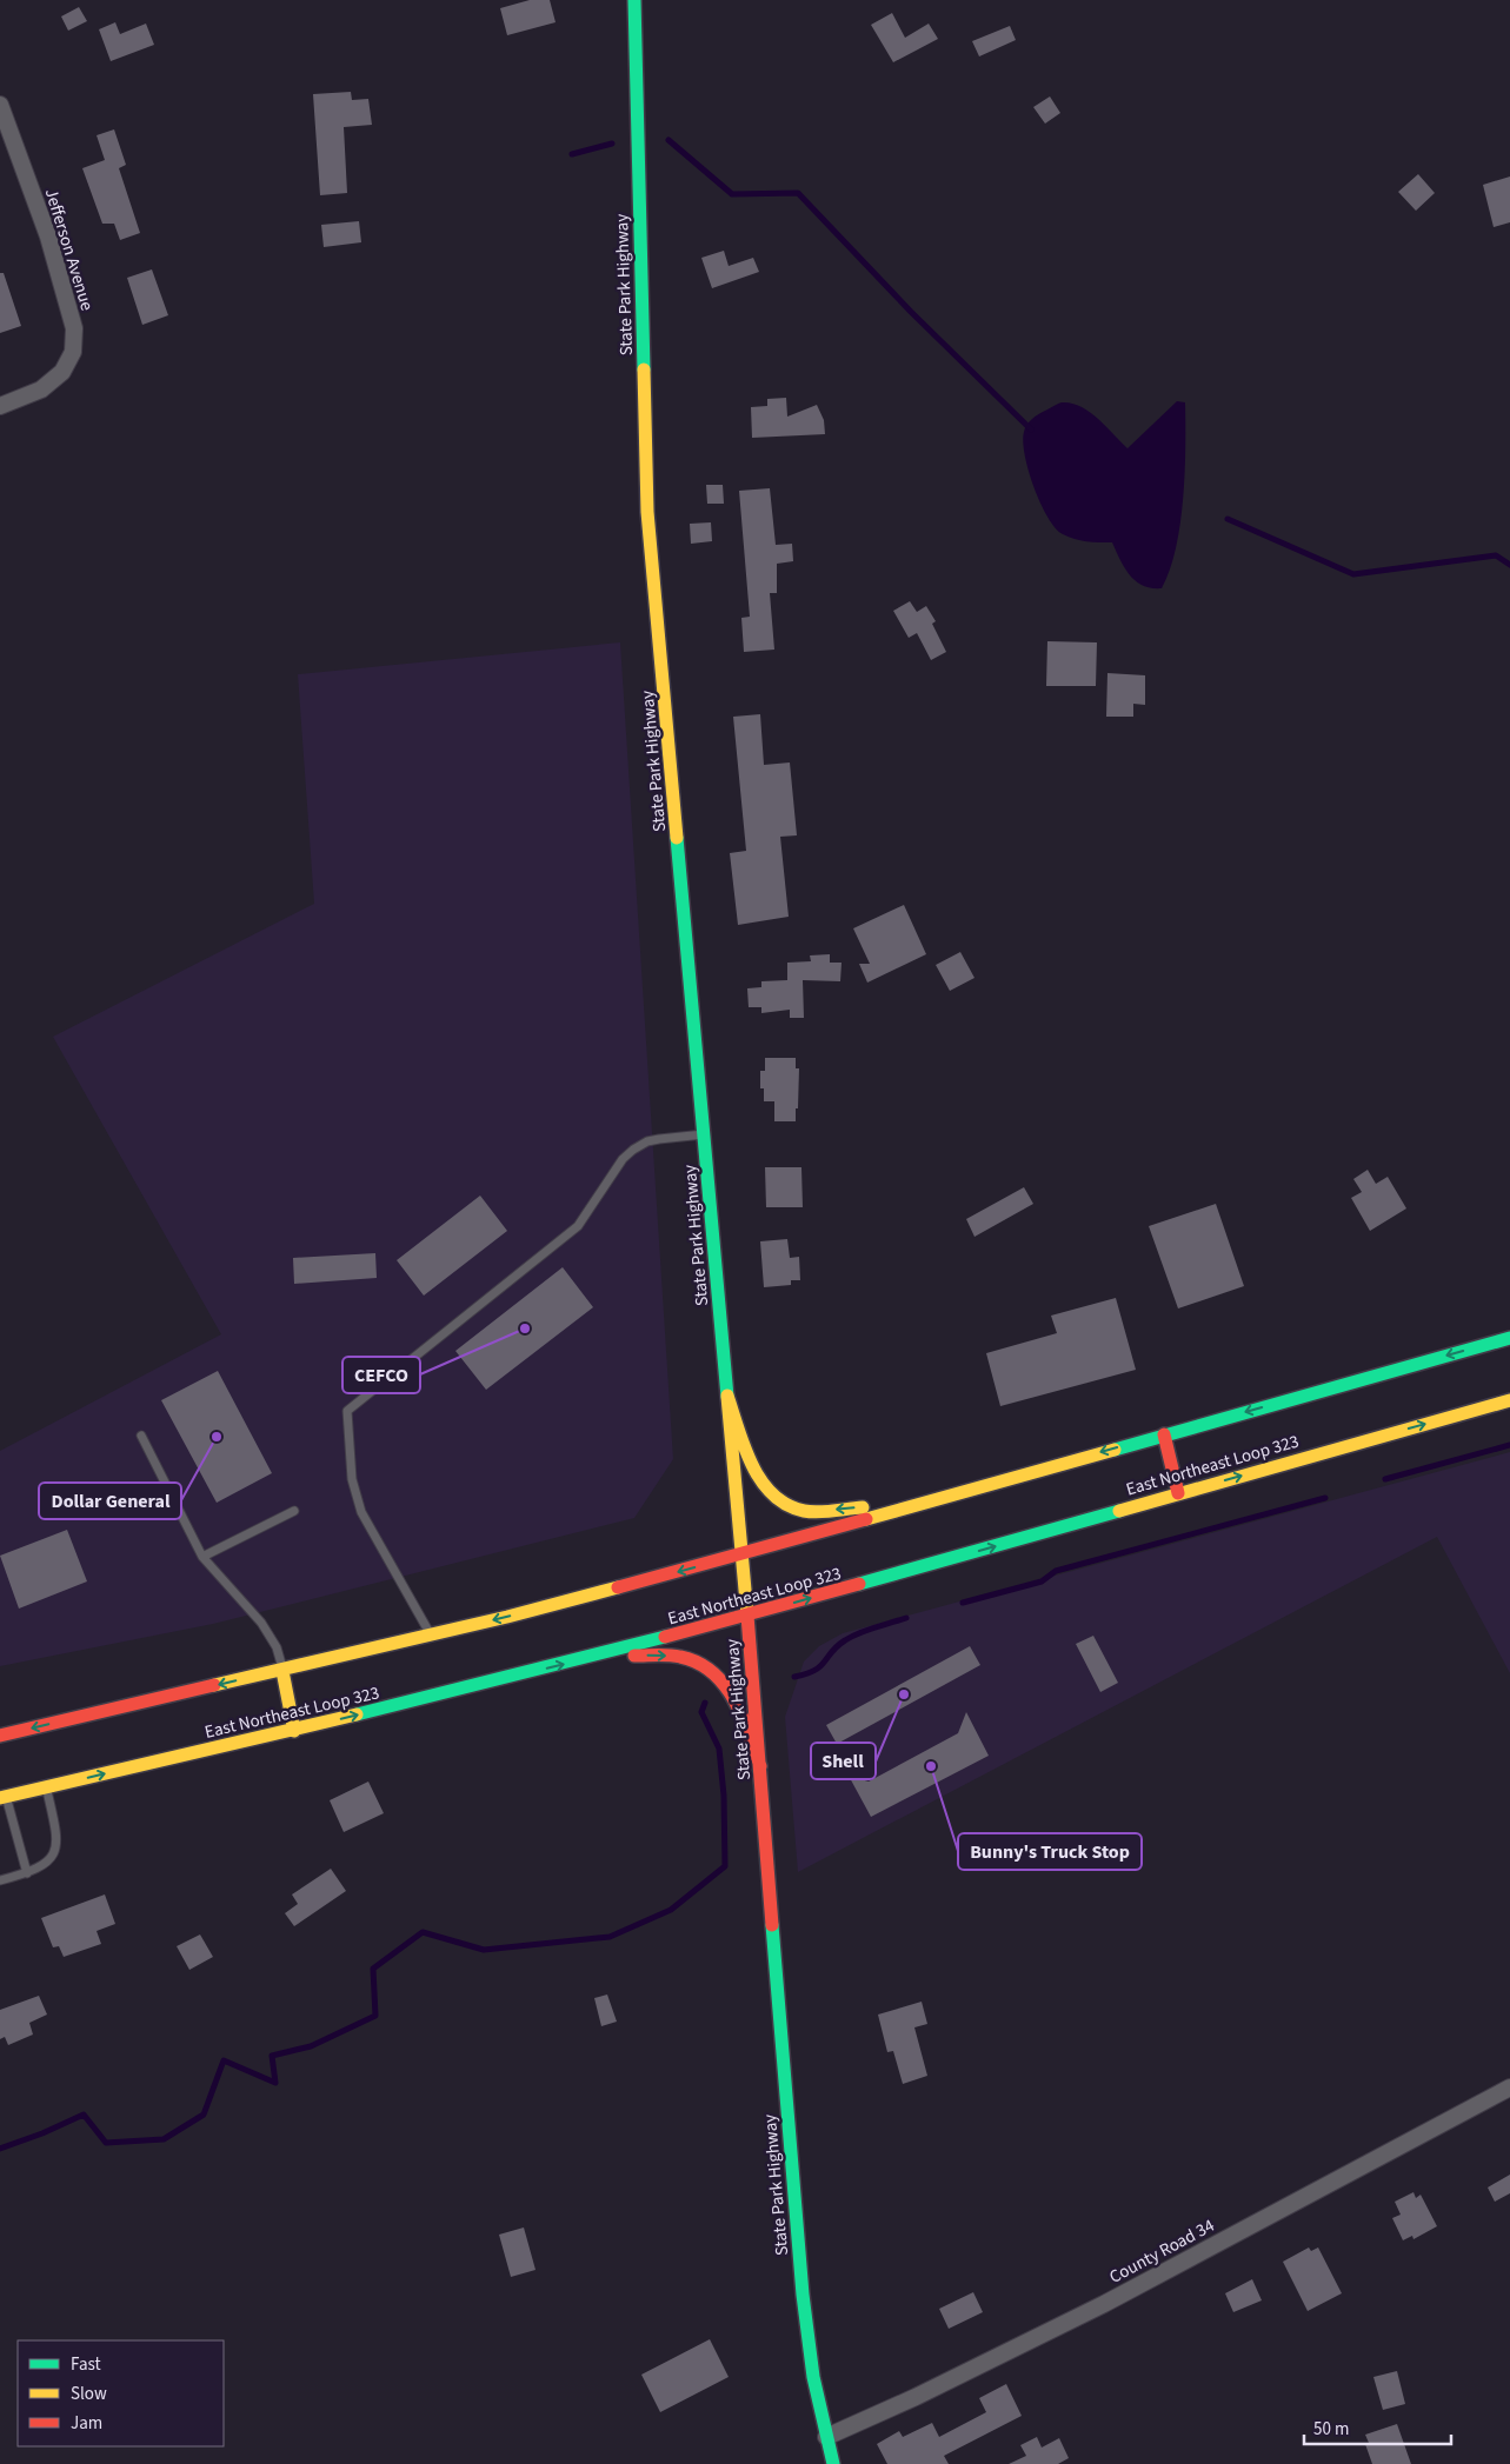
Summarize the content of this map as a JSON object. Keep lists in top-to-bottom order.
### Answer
{
  "streets": {
    "main road": ["State Park Highway", "East Northeast Loop 323"],
    "street": ["Jefferson Avenue", "County Road 34"]
  },
  "crossings": [
    ["State Park Highway", "East Northeast Loop 323"],
    ["State Park Highway", "County Road 34"]
  ],
  "places": [
    "CEFCO",
    "Dollar General",
    "Shell",
    "Bunny's Truck Stop"
  ],
  "legend": ["Fast", "Slow", "Jam"],
  "scale_bar": "50 m"
}
